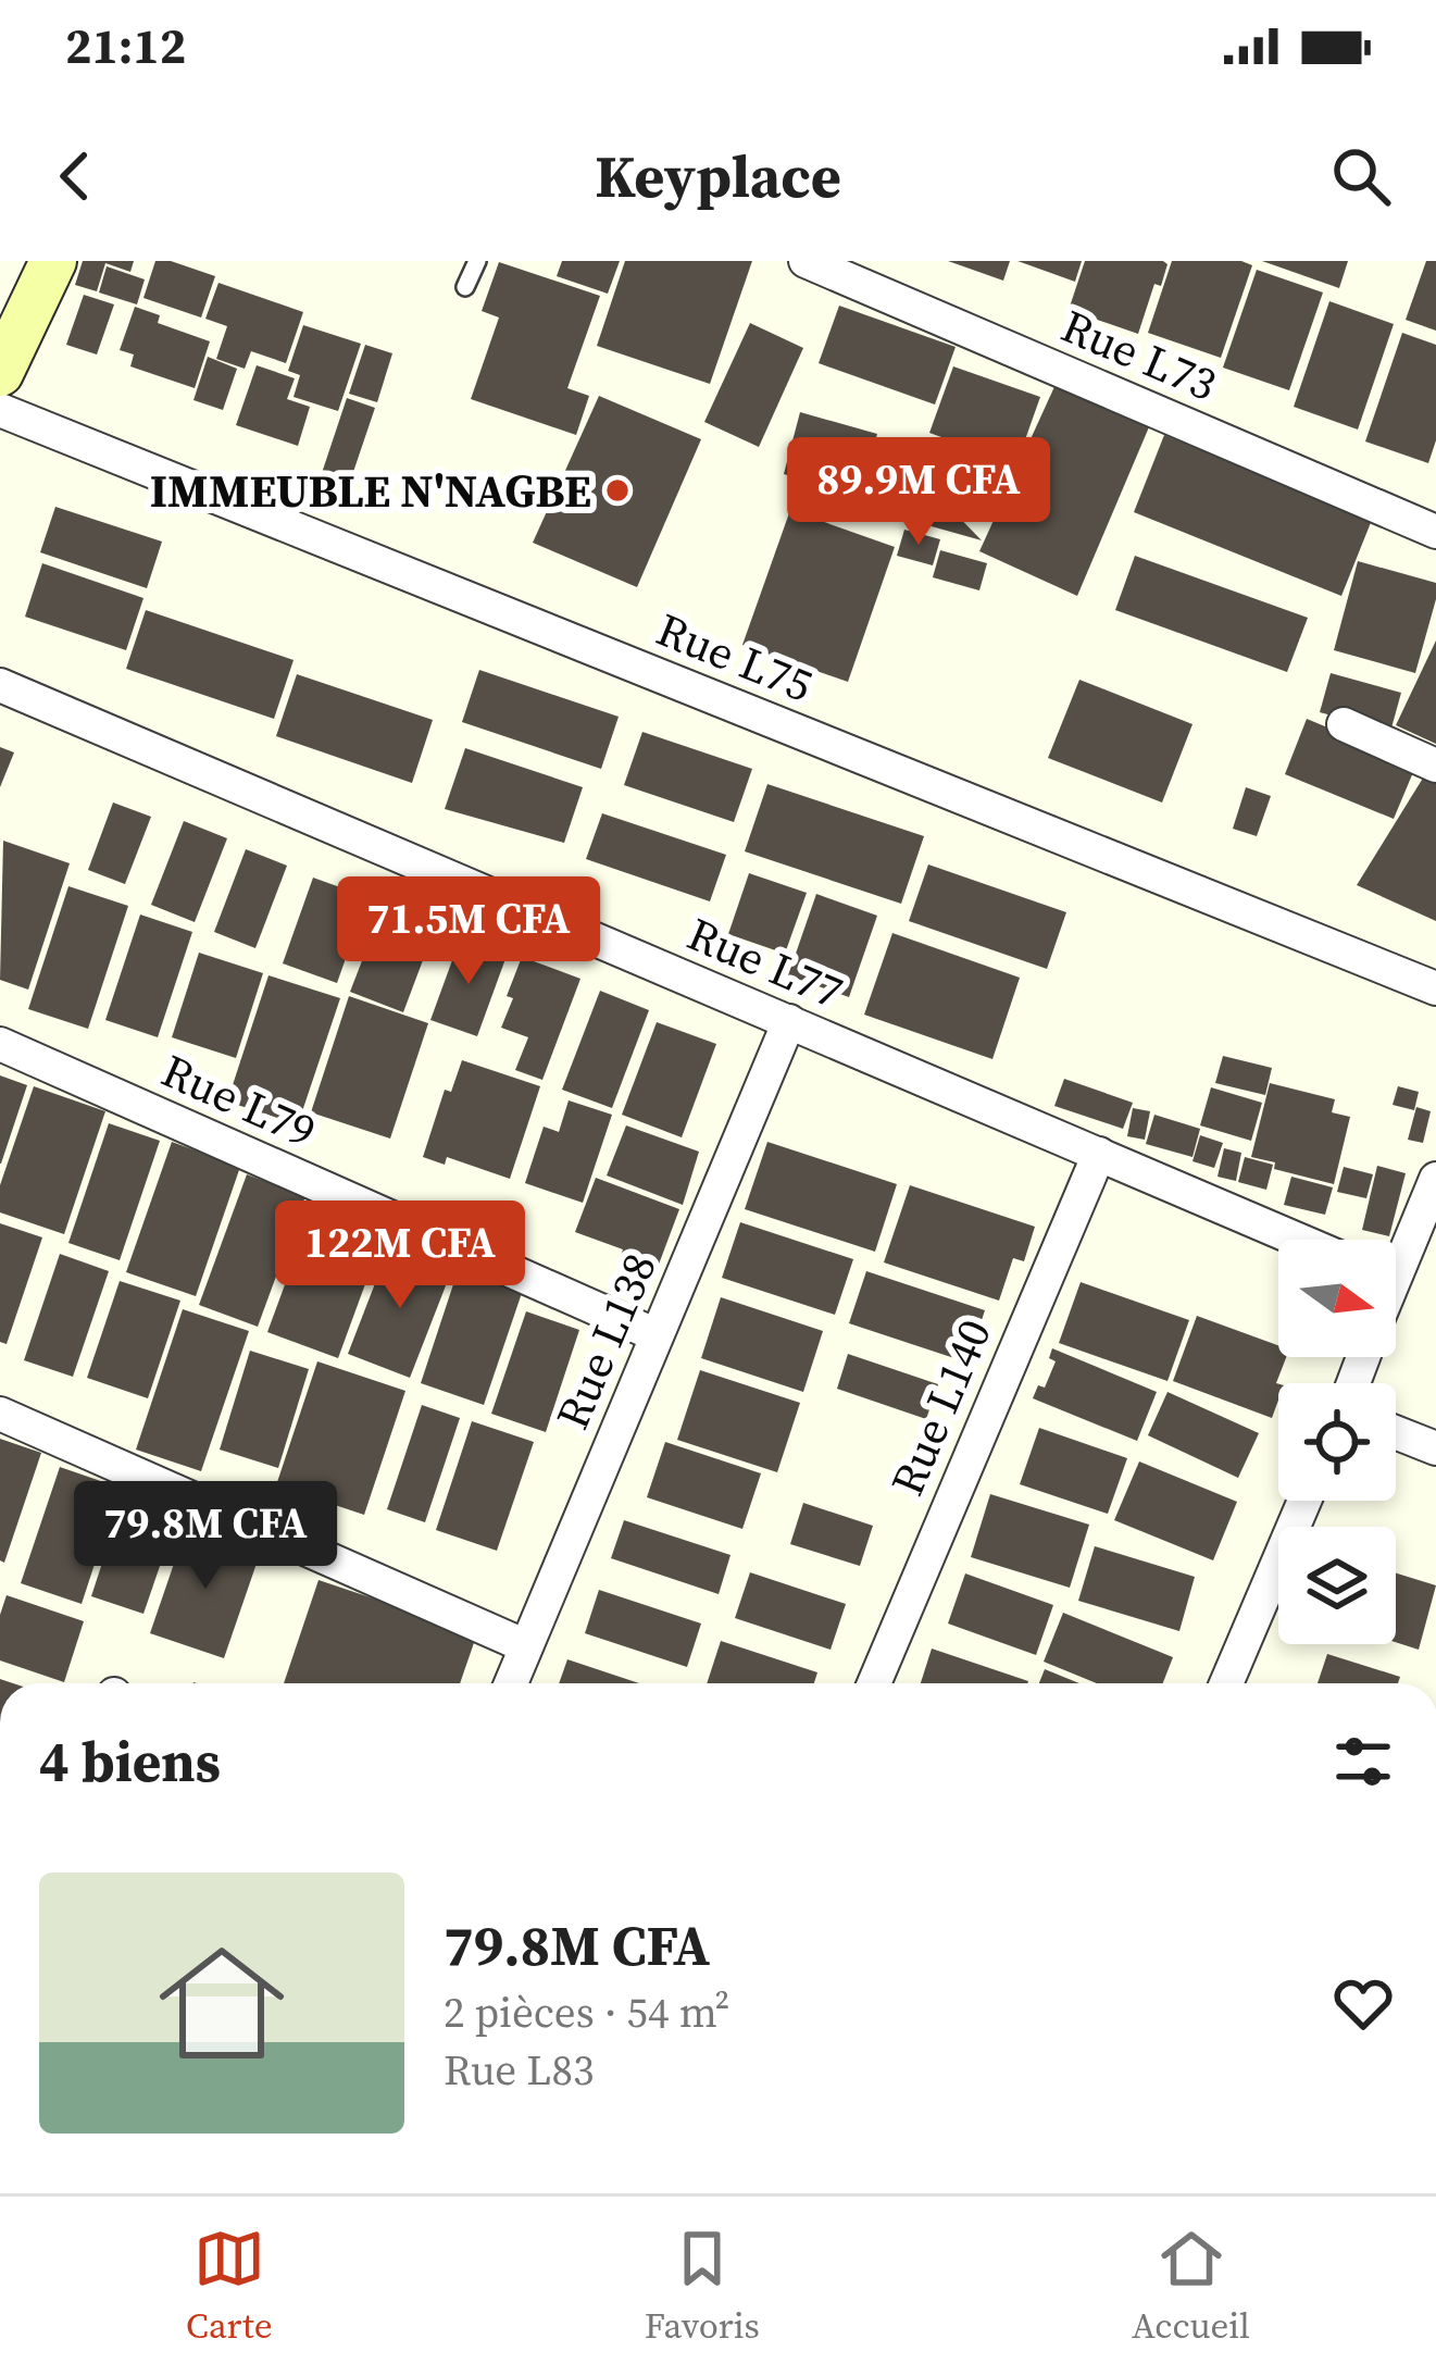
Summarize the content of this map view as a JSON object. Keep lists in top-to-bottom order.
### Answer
{
  "streets": {
    "street": [
      "Rue L73",
      "Rue L75",
      "Rue L77",
      "Rue L79",
      "Rue L138",
      "Rue L140"
    ]
  },
  "crossings": [
    ["Rue L77", "Rue L138"],
    ["Rue L77", "Rue L140"],
    ["Rue L79", "Rue L138"]
  ],
  "places": ["IMMEUBLE N'NAGBE"],
  "north": "right",
  "page": {
    "status": "21:12",
    "header": "Keyplace",
    "price": [
      "89.9M CFA",
      "71.5M CFA",
      "122M CFA",
      "79.8M CFA"
    ],
    "heading": "4 biens",
    "list": [
      {
        "name": "79.8M CFA",
        "note": "2 pièces · 54 m² · Rue L83"
      }
    ],
    "tabs": ["Carte", "Favoris", "Accueil"]
  }
}
